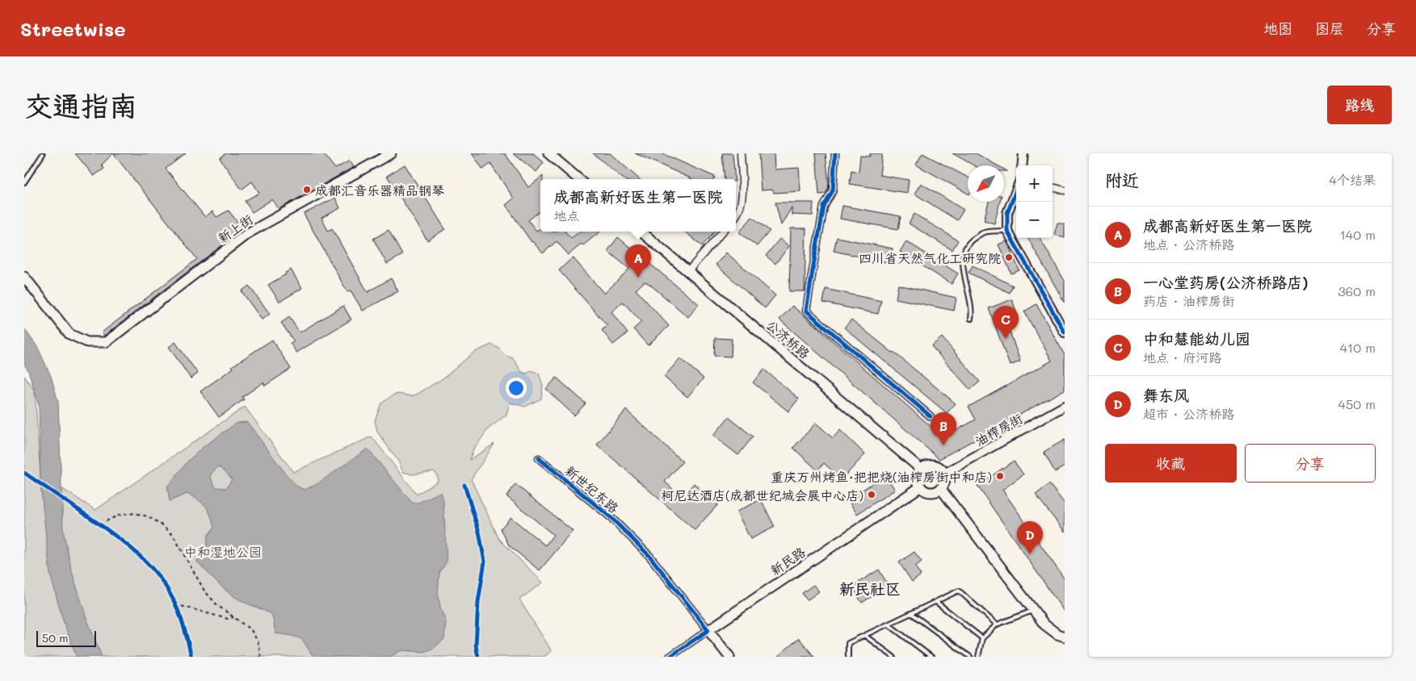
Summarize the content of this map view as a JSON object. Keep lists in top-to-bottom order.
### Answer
{
  "streets": {
    "main road": [
      "新上街",
      "公济桥路",
      "新世纪东路",
      "新民路"
    ],
    "street": ["油榨房街"]
  },
  "crossings": [
    ["公济桥路", "油榨房街"],
    ["公济桥路", "新民路"],
    ["油榨房街", "新民路"],
    ["新世纪东路", "新民路"]
  ],
  "districts": ["新民社区"],
  "parks": ["中和湿地公园"],
  "places": [
    "成都汇音乐器精品钢琴",
    "四川省天然气化工研究院",
    "重庆万州烤鱼·把把烧(油榨房街中和店)",
    "柯尼达酒店(成都世纪城会展中心店)"
  ],
  "scale_bar": "50 m",
  "north": "bottom left",
  "page": {
    "header": "Streetwise",
    "nav": ["地图", "图层", "分享"],
    "buttons": [
      "路线",
      ["收藏", "分享"]
    ],
    "title": "交通指南",
    "heading": ["附近", "4个结果"],
    "map_buttons": ["+", "−"],
    "popup": ["成都高新好医生第一医院", "地点"],
    "list": [
      {
        "mark": "A",
        "name": "成都高新好医生第一医院",
        "note": "地点 · 公济桥路",
        "value": "140 m"
      },
      {
        "mark": "B",
        "name": "一心堂药房(公济桥路店)",
        "note": "药店 · 油榨房街",
        "value": "360 m"
      },
      {
        "mark": "C",
        "name": "中和慧能幼儿园",
        "note": "地点 · 府河路",
        "value": "410 m"
      },
      {
        "mark": "D",
        "name": "舞东风",
        "note": "超市 · 公济桥路",
        "value": "450 m"
      }
    ],
    "pins": [
      "A",
      "C",
      "B",
      "D"
    ],
    "scale": "50 m"
  }
}
